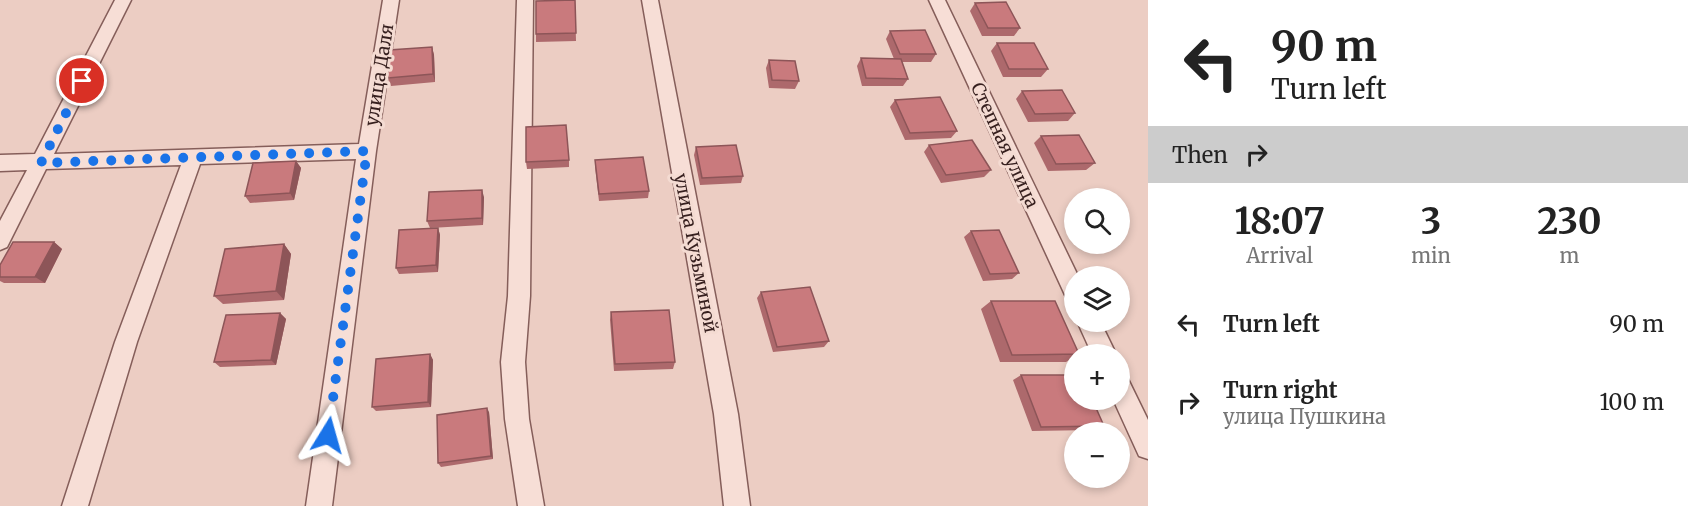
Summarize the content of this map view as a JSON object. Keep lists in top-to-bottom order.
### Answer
{
  "streets": {
    "street": ["улица Даля", "Степная улица", "улица Кузьминой"]
  },
  "page": {
    "turn": ["90 m", "Turn left"],
    "then": "Then",
    "eta": [
      "18:07",
      "Arrival",
      "3",
      "min",
      "230",
      "m"
    ],
    "map_buttons": ["+", "−"],
    "list": [
      {
        "name": "Turn left",
        "value": "90 m"
      },
      {
        "name": "Turn right",
        "note": "улица Пушкина",
        "value": "100 m"
      }
    ]
  }
}
